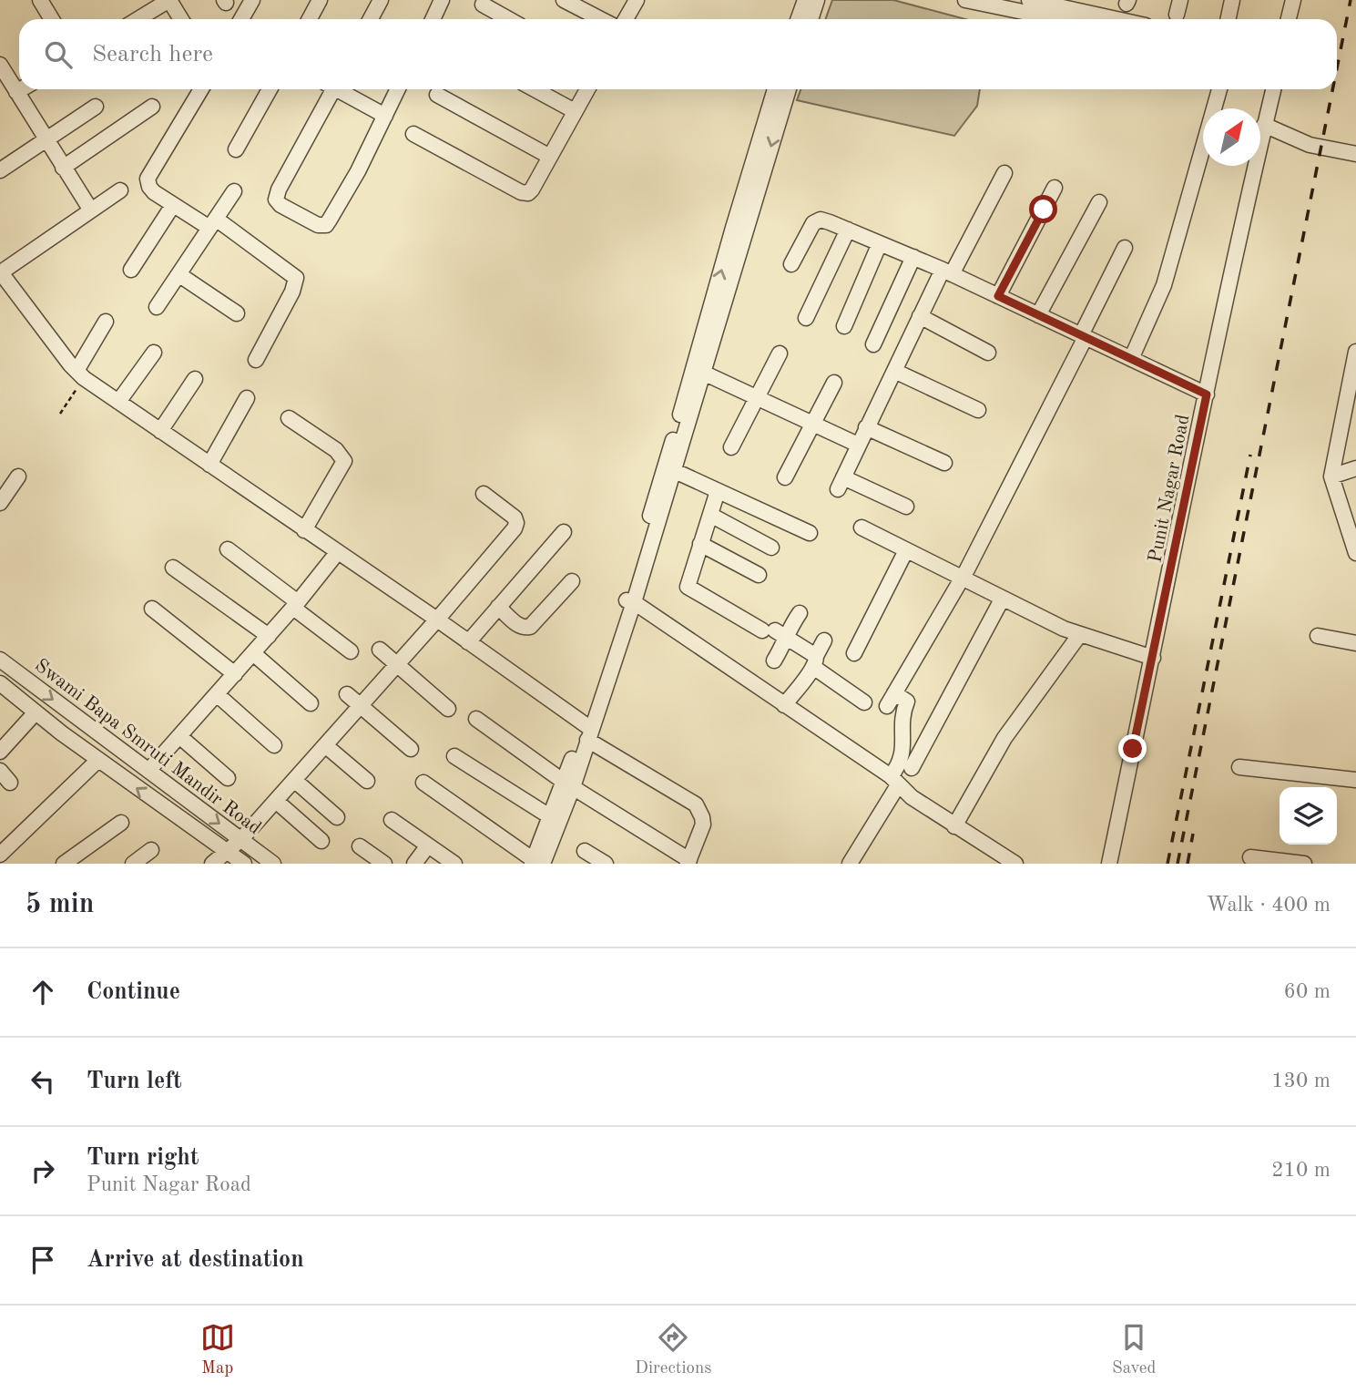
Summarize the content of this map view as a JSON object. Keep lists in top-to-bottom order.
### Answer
{
  "streets": {
    "street": ["Punit Nagar Road", "Swami Bapa Smruti Mandir Road"]
  },
  "north": "top right",
  "page": {
    "search": "Search here",
    "heading": ["5 min", "Walk · 400 m"],
    "list": [
      ["Continue", "60 m"],
      ["Turn left", "130 m"],
      ["Turn right", "Punit Nagar Road", "210 m"],
      "Arrive at destination"
    ],
    "nav": ["Map", "Directions", "Saved"]
  }
}
